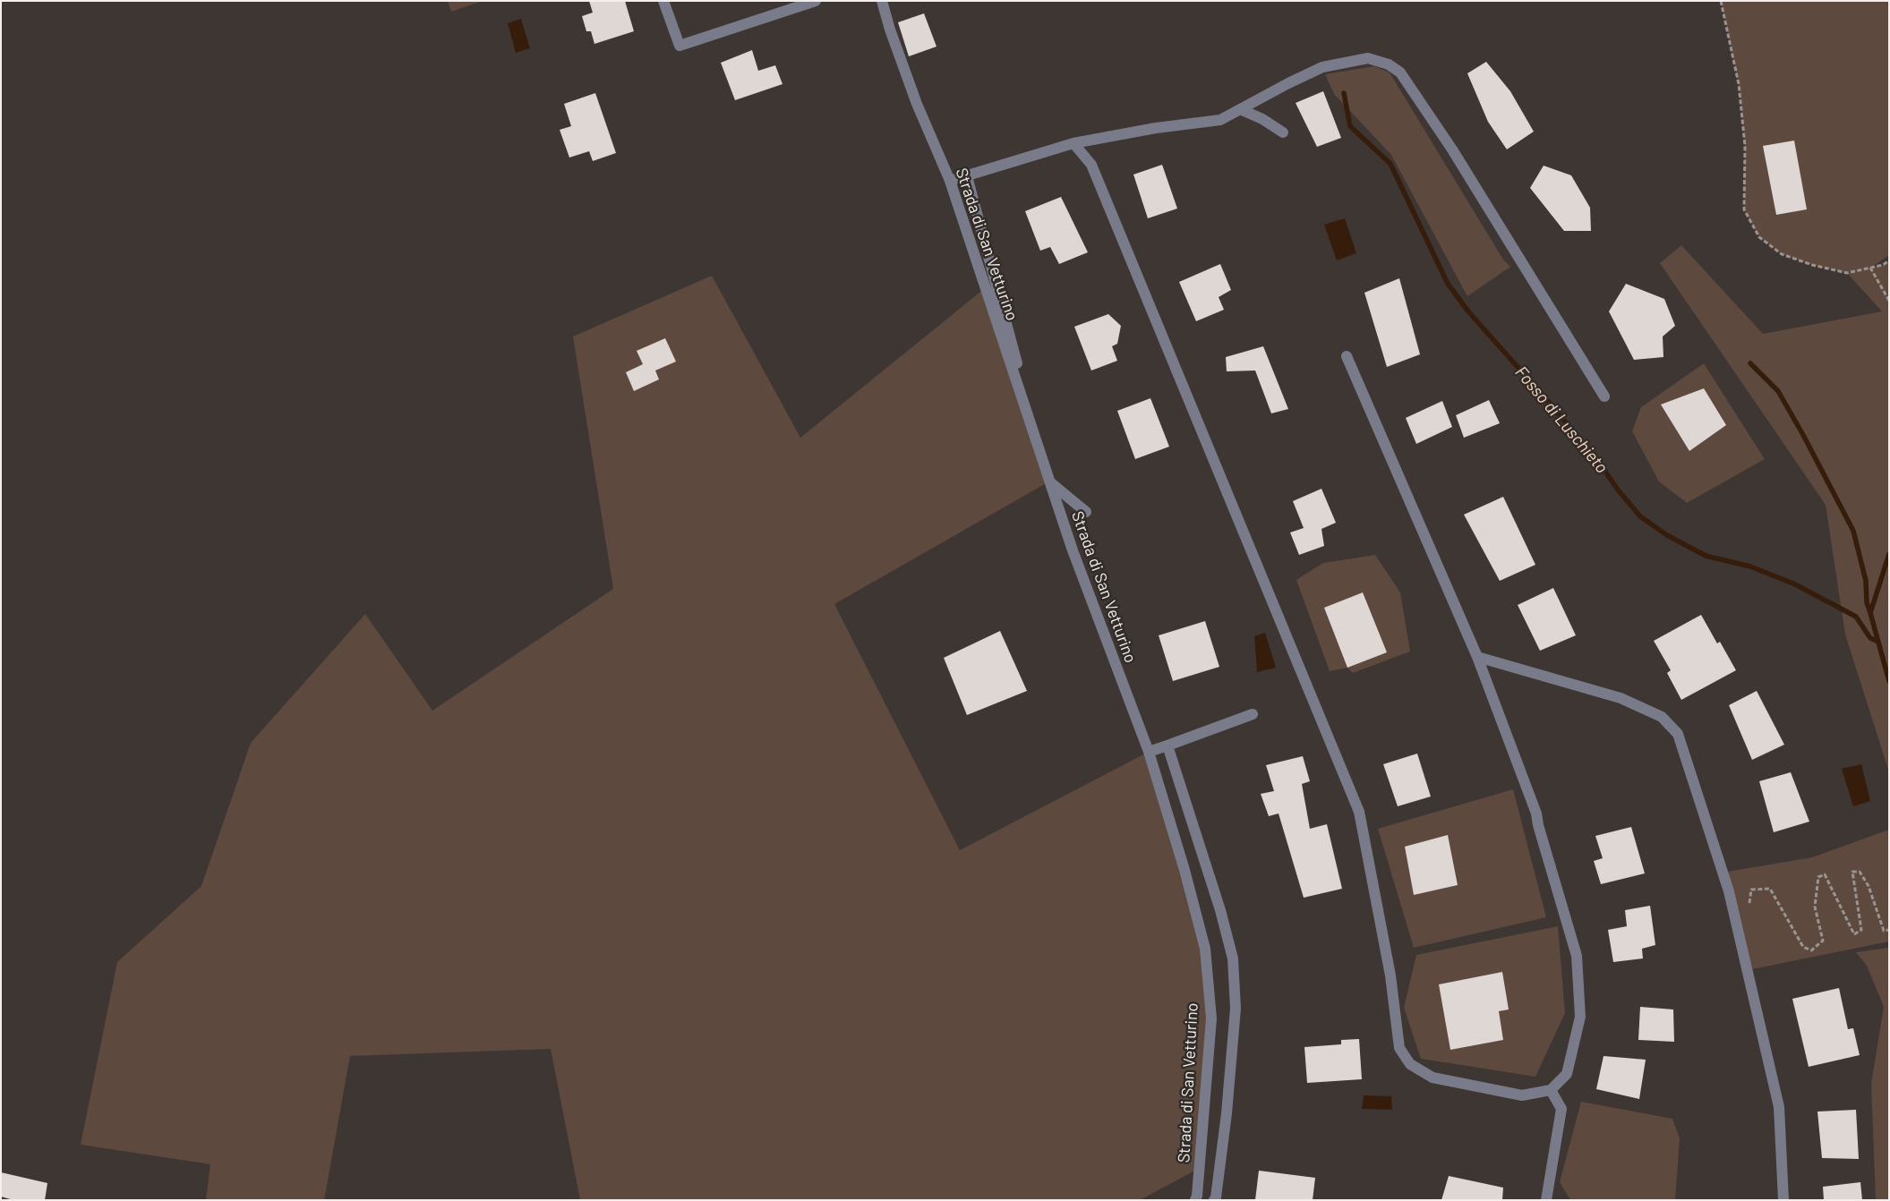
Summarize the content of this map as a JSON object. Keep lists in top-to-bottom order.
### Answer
{
  "streets": {
    "street": ["Strada di San Vetturino"]
  },
  "water": ["Fosso di Luschieto"]
}
